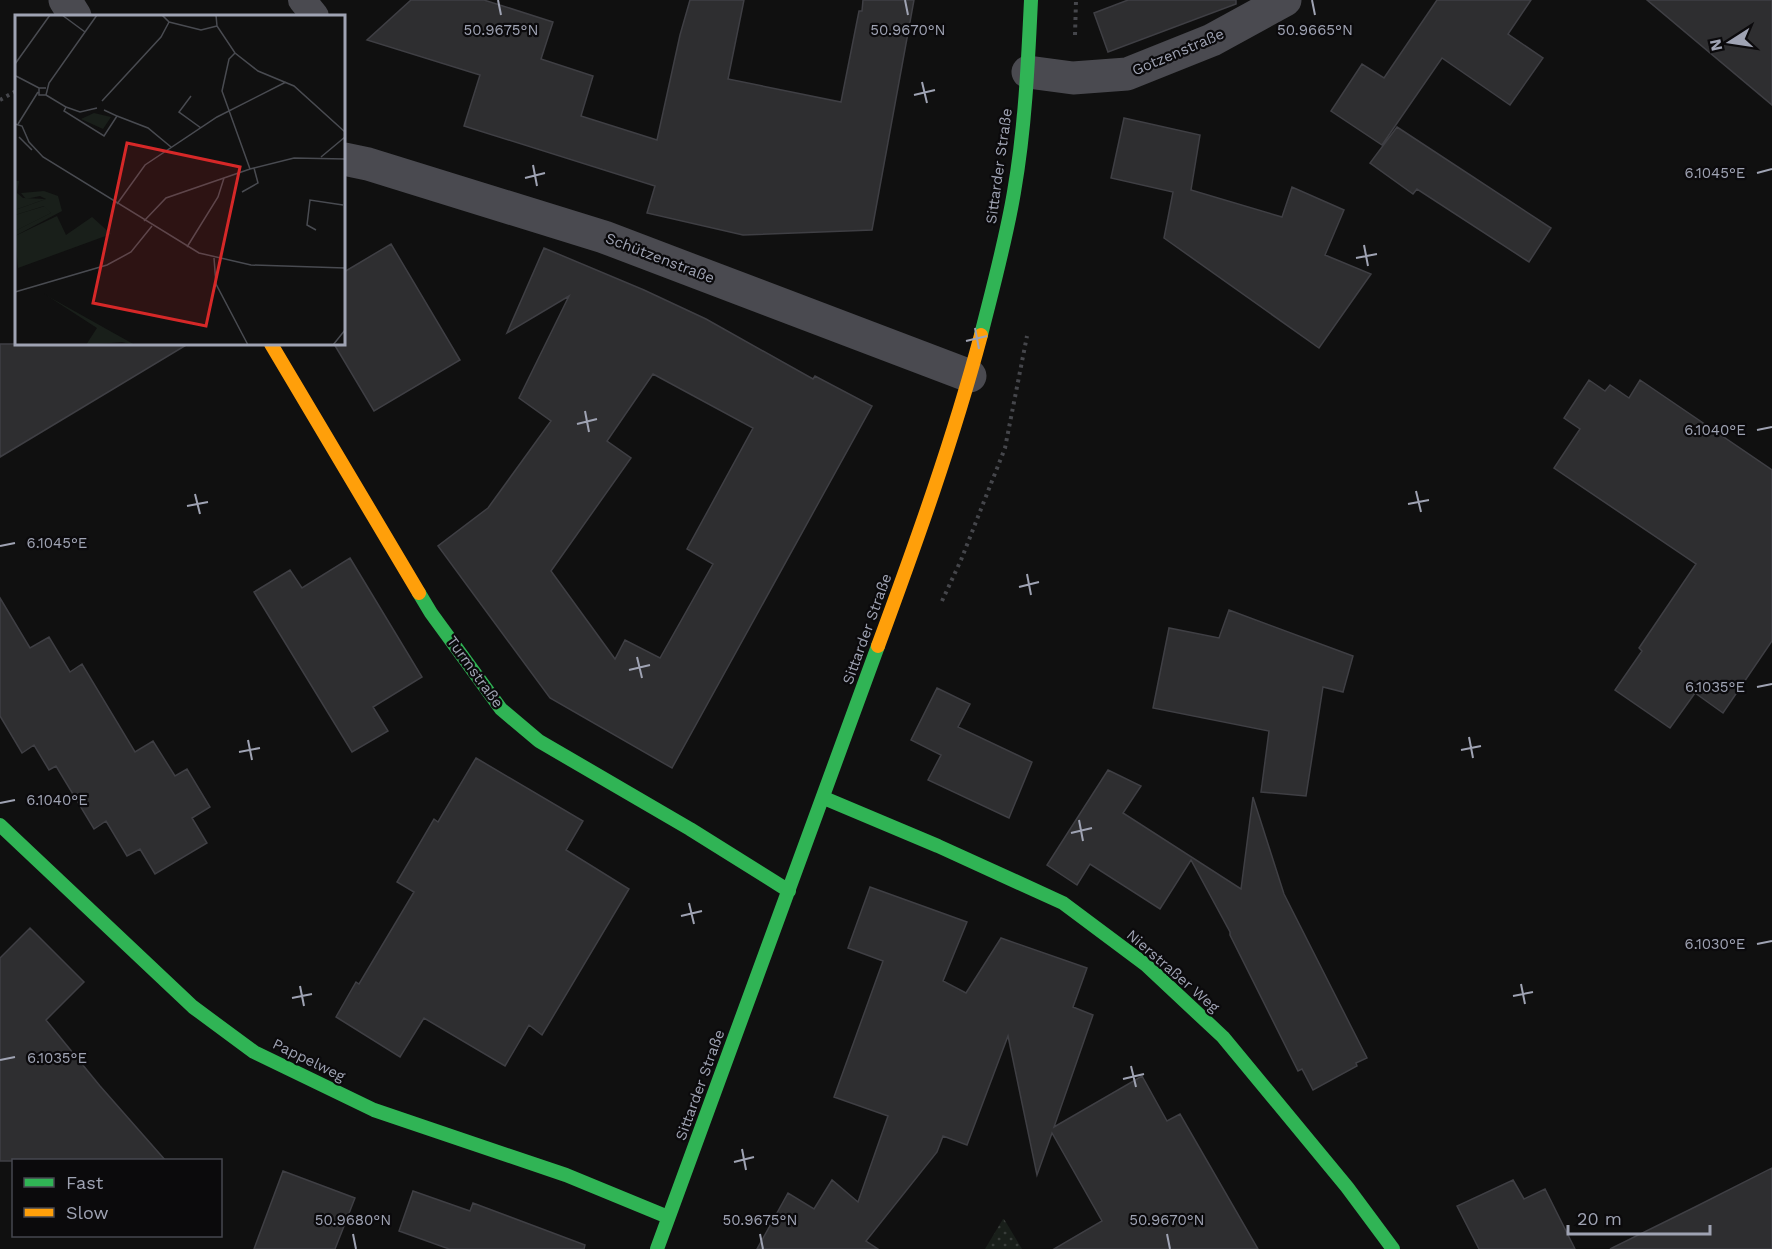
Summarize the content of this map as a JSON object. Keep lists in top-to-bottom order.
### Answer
{
  "streets": {
    "street": [
      "Gotzenstraße",
      "Sittarder Straße",
      "Schützenstraße",
      "Turmstraße",
      "Nierstraßer Weg",
      "Pappelweg"
    ]
  },
  "crossings": [
    ["Gotzenstraße", "Sittarder Straße"],
    ["Sittarder Straße", "Schützenstraße"],
    ["Sittarder Straße", "Turmstraße"],
    ["Sittarder Straße", "Nierstraßer Weg"],
    ["Sittarder Straße", "Pappelweg"]
  ],
  "legend": ["Fast", "Slow"],
  "scale_bar": "20 m",
  "north": "left",
  "coordinates": [
    "50.9675°N",
    "50.9670°N",
    "50.9665°N",
    "6.1045°E",
    "6.1040°E",
    "6.1035°E",
    "6.1030°E",
    "50.9680°N"
  ]
}
